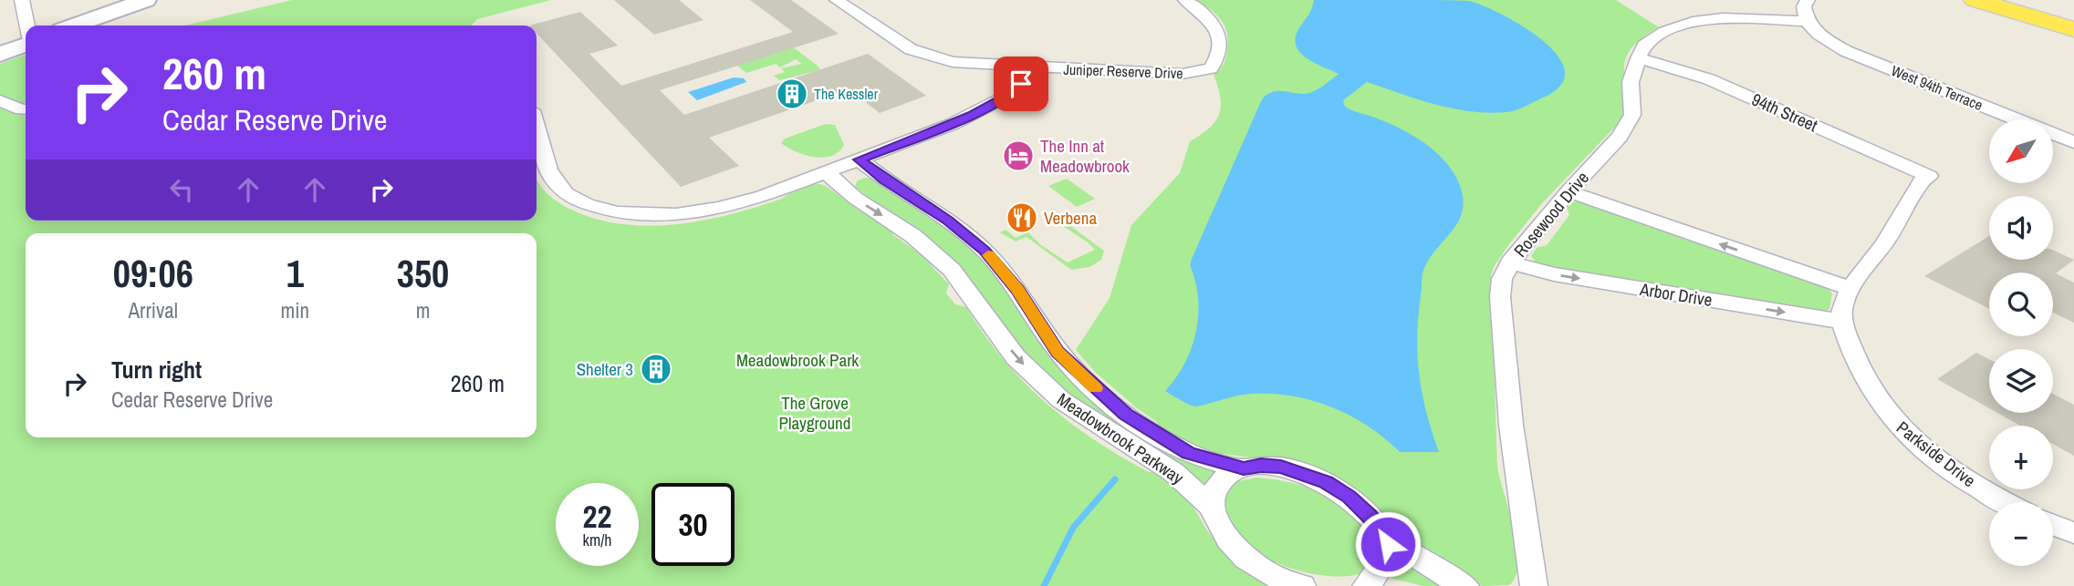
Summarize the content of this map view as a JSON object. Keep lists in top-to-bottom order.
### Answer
{
  "streets": {
    "street": [
      "Juniper Reserve Drive",
      "West 94th Terrace",
      "94th Street",
      "Rosewood Drive",
      "Arbor Drive",
      "Meadowbrook Parkway",
      "Parkside Drive"
    ]
  },
  "crossings": [
    ["West 94th Terrace", "Rosewood Drive"],
    ["94th Street", "Rosewood Drive"],
    ["Rosewood Drive", "Arbor Drive"],
    ["Arbor Drive", "Parkside Drive"]
  ],
  "parks": ["Meadowbrook Park", "The Grove Playground"],
  "places": {
    "building": ["The Kessler", "Shelter 3"],
    "hotel": ["The Inn at Meadowbrook"],
    "restaurant": ["Verbena"]
  },
  "north": "bottom left",
  "page": {
    "turn": ["260 m", "Cedar Reserve Drive"],
    "map_buttons": ["+", "−"],
    "eta": [
      "09:06",
      "Arrival",
      "1",
      "min",
      "350",
      "m"
    ],
    "list": [
      {
        "name": "Turn right",
        "note": "Cedar Reserve Drive",
        "value": "260 m"
      }
    ],
    "speed": "22 km/h",
    "limit": "30"
  }
}
